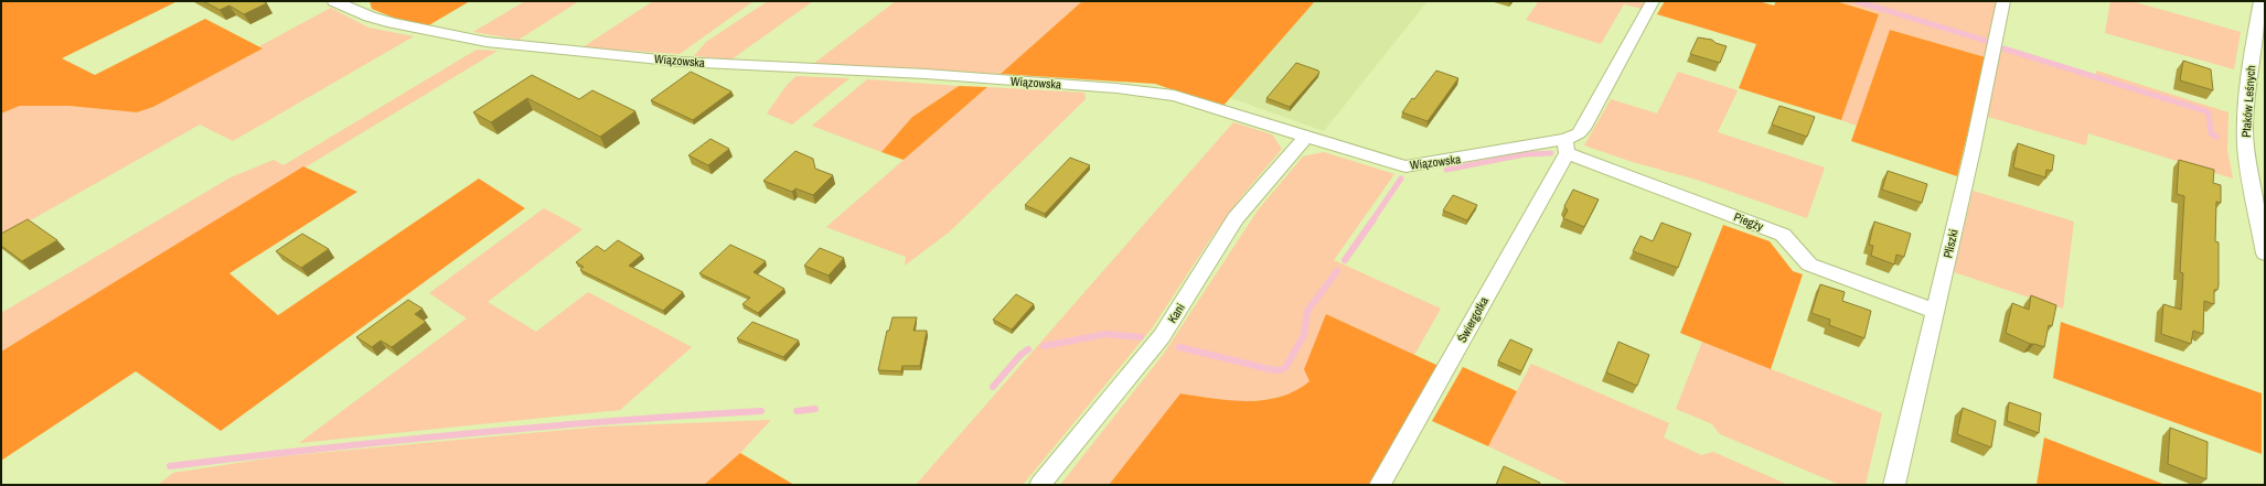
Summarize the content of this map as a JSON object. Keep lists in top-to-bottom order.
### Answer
{
  "streets": {
    "street": [
      "Wiązowska",
      "Ptaków Leśnych",
      "Piegży",
      "Pliszki",
      "Kani",
      "Świergotka"
    ]
  },
  "crossings": [
    ["Wiązowska", "Piegży"],
    ["Wiązowska", "Kani"],
    ["Wiązowska", "Świergotka"],
    ["Piegży", "Pliszki"],
    ["Piegży", "Świergotka"]
  ]
}
